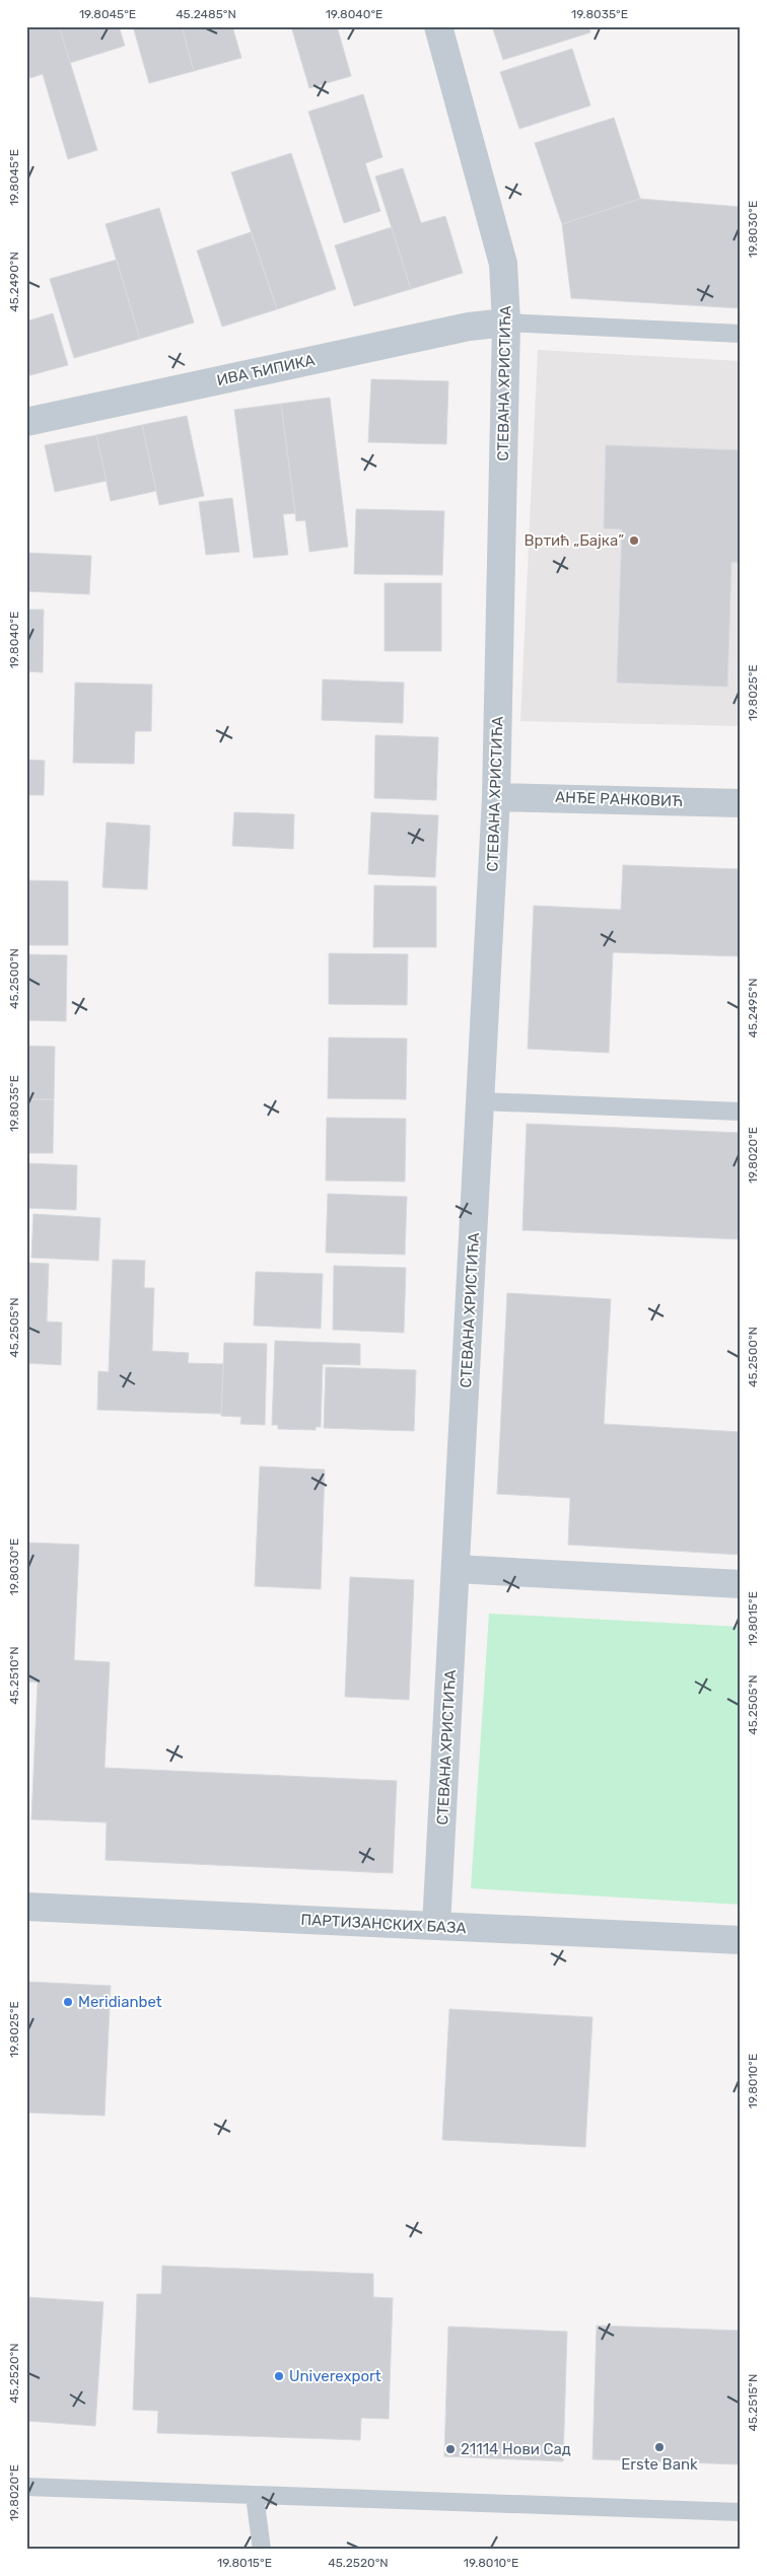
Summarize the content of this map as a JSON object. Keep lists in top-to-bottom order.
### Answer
{
  "streets": {
    "street": [
      "ИВА ЋИПИКА",
      "СТЕВАНА ХРИСТИЋА",
      "АНЂЕ РАНКОВИЋ",
      "ПАРТИЗАНСКИХ БАЗА"
    ]
  },
  "crossings": [
    ["ИВА ЋИПИКА", "СТЕВАНА ХРИСТИЋА"],
    ["СТЕВАНА ХРИСТИЋА", "АНЂЕ РАНКОВИЋ"],
    ["СТЕВАНА ХРИСТИЋА", "ПАРТИЗАНСКИХ БАЗА"]
  ],
  "places": [
    "Вртић „Бајка”",
    "Meridianbet",
    "Univerexport",
    "Erste Bank",
    "21114 Нови Сад"
  ],
  "coordinates": [
    "19.8045°E",
    "45.2485°N",
    "19.8040°E",
    "19.8035°E",
    "19.8030°E",
    "45.2490°N",
    "19.8025°E",
    "45.2500°N",
    "45.2495°N",
    "19.8020°E",
    "45.2505°N",
    "19.8015°E",
    "45.2510°N",
    "19.8010°E",
    "45.2520°N",
    "45.2515°N"
  ]
}
